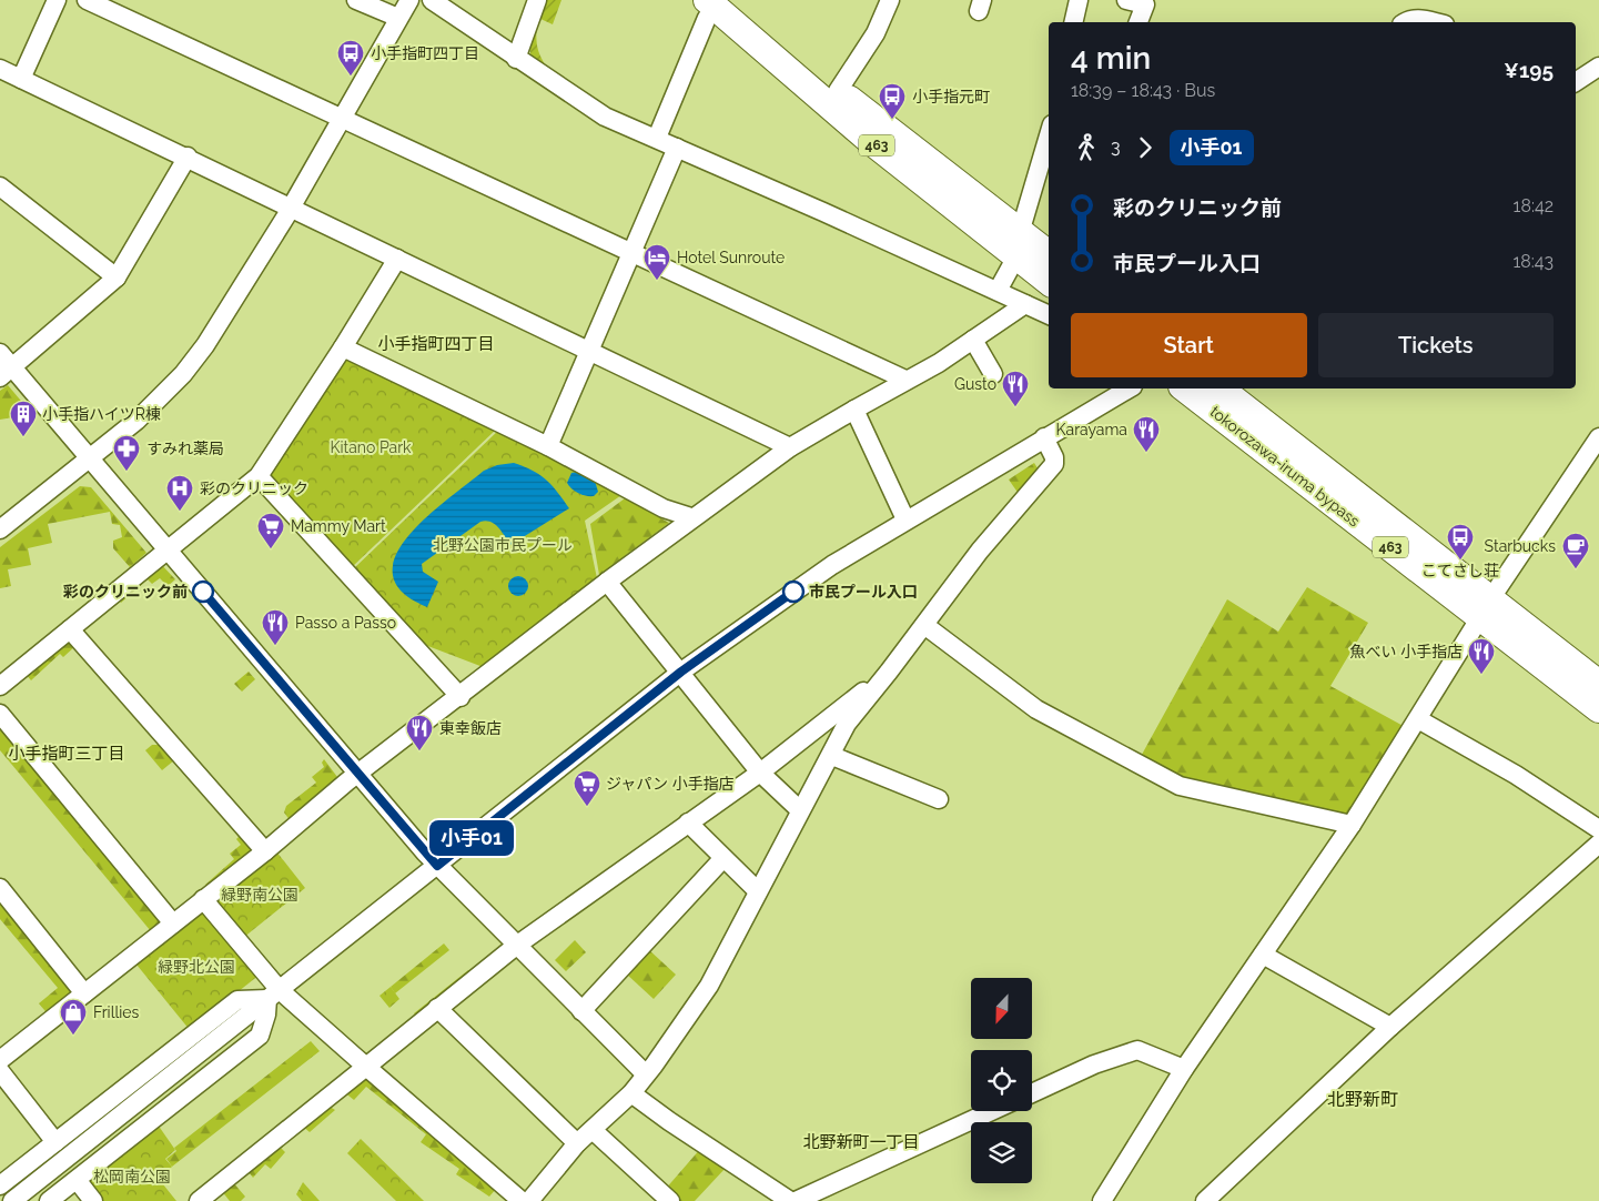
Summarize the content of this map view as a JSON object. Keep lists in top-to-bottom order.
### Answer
{
  "streets": {
    "highway": ["463", "tokorozawa-iruma bypass"]
  },
  "districts": [
    "小手指町四丁目",
    "小手指町三丁目",
    "北野新町",
    "北野新町一丁目"
  ],
  "parks": [
    "Kitano Park",
    "北野公園市民プール",
    "緑野南公園",
    "緑野北公園",
    "松岡南公園"
  ],
  "places": {
    "bus stop": ["小手指町四丁目", "小手指元町", "こてさし荘"],
    "hotel": ["Hotel Sunroute"],
    "restaurant": [
      "Gusto",
      "Karayama",
      "Passo a Passo",
      "魚べい 小手指店",
      "東幸飯店"
    ],
    "building": ["小手指ハイツR棟"],
    "pharmacy": ["すみれ薬局"],
    "hospital": ["彩のクリニック"],
    "supermarket": ["Mammy Mart", "ジャパン 小手指店"],
    "cafe": ["Starbucks"],
    "other": ["彩のクリニック前", "市民プール入口"],
    "shop": ["Frillies"]
  },
  "lines": ["bus line 小手01"],
  "north": "bottom",
  "page": {
    "on_map": "小手01",
    "heading": ["4 min", "18:39 – 18:43 · Bus", "¥195"],
    "legs": ["3", "小手01"],
    "list": [
      {
        "name": "彩のクリニック前",
        "value": "18:42"
      },
      {
        "name": "市民プール入口",
        "value": "18:43"
      }
    ],
    "buttons": ["Start", "Tickets"]
  }
}
